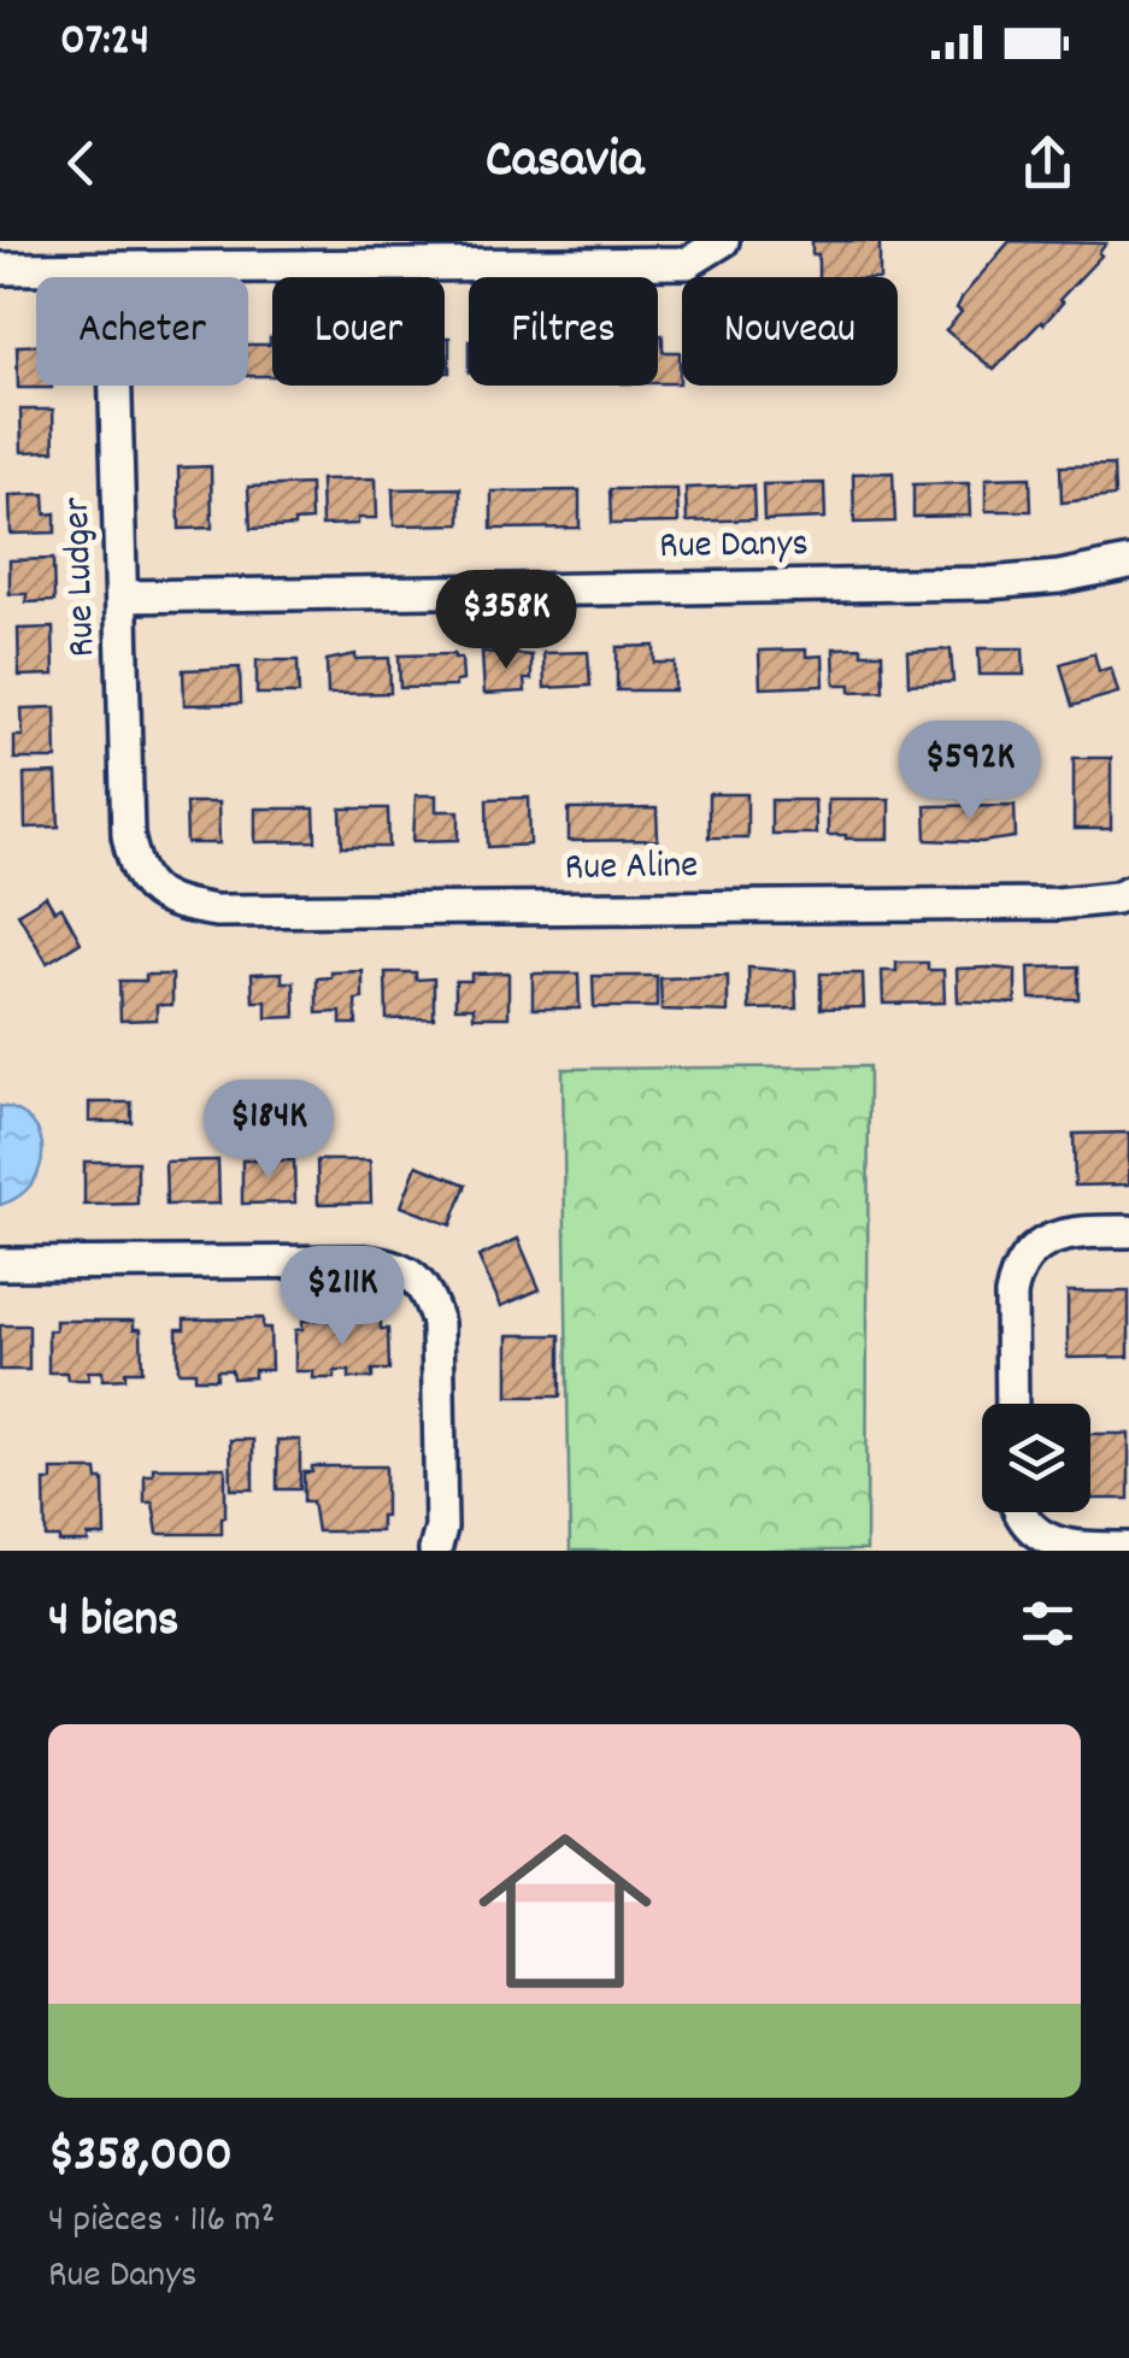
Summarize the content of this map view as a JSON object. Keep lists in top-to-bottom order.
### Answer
{
  "streets": {
    "street": ["Rue Danys", "Rue Ludger", "Rue Aline"]
  },
  "crossings": [
    ["Rue Danys", "Rue Ludger"],
    ["Rue Ludger", "Rue Aline"]
  ],
  "page": {
    "status": "07:24",
    "header": "Casavia",
    "chip": [
      "Acheter",
      "Louer",
      "Filtres",
      "Nouveau"
    ],
    "price": [
      "$358K",
      "$592K",
      "$184K",
      "$211K"
    ],
    "heading": "4 biens",
    "list": [
      {
        "name": "$358,000",
        "note": "4 pièces · 116 m² · Rue Danys"
      }
    ]
  }
}
